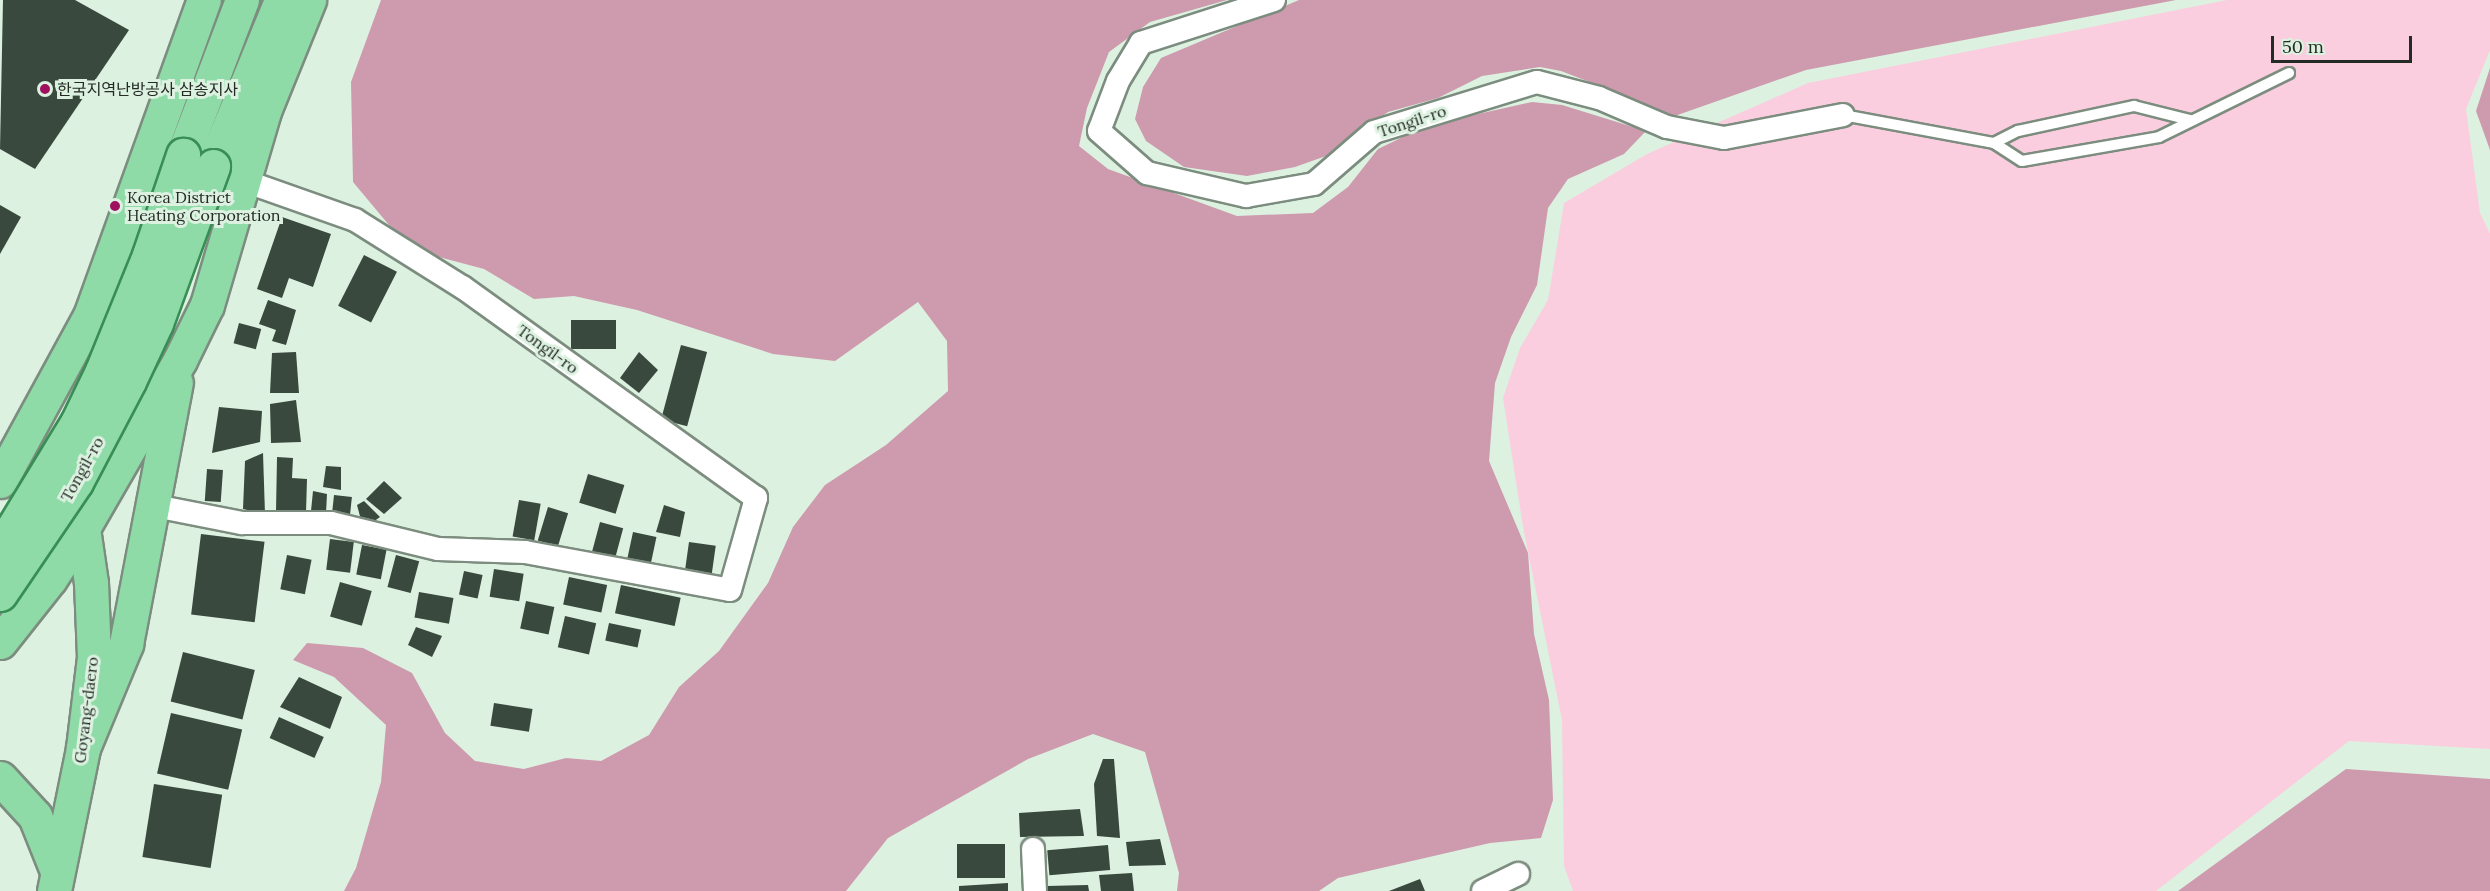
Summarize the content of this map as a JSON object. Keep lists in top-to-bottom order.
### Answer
{
  "streets": {
    "main road": ["Tongil-ro", "Goyang-daero"]
  },
  "places": ["한국지역난방공사 삼송지사", "Korea District Heating Corporation"],
  "scale_bar": "50 m"
}
